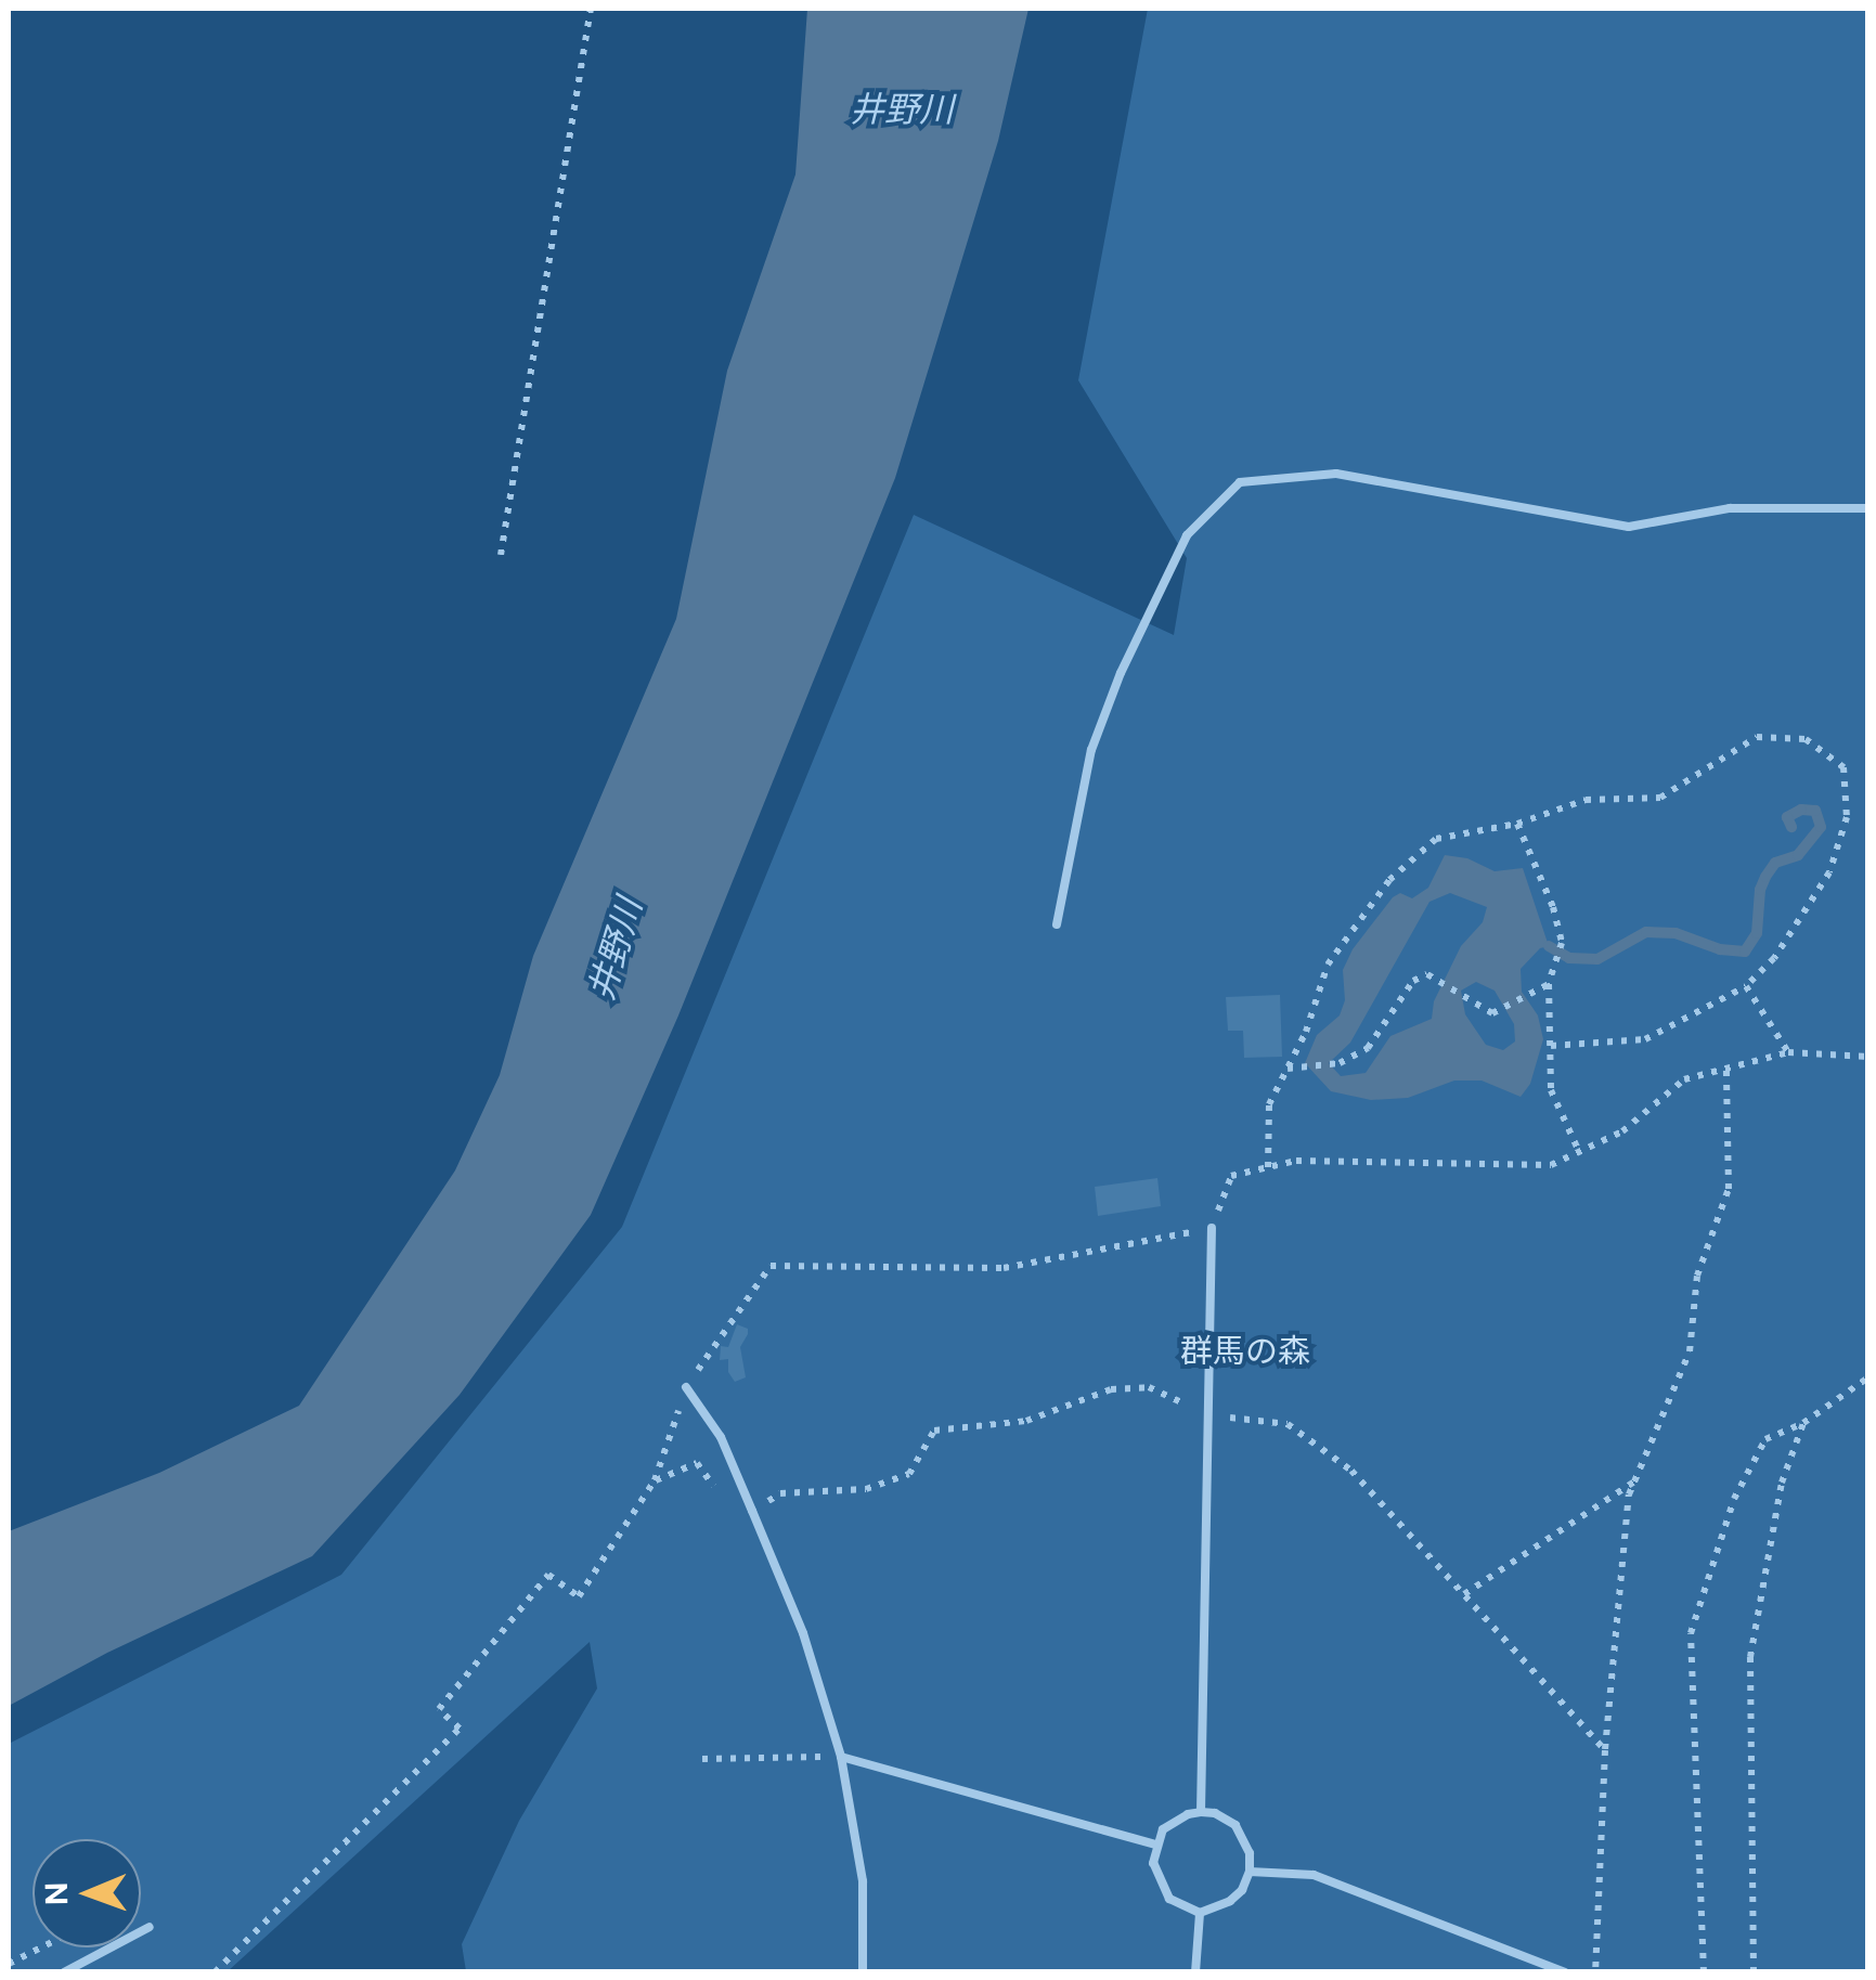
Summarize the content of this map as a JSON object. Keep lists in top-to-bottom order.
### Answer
{
  "water": ["井野川"],
  "parks": ["群馬の森"],
  "north": "left"
}
